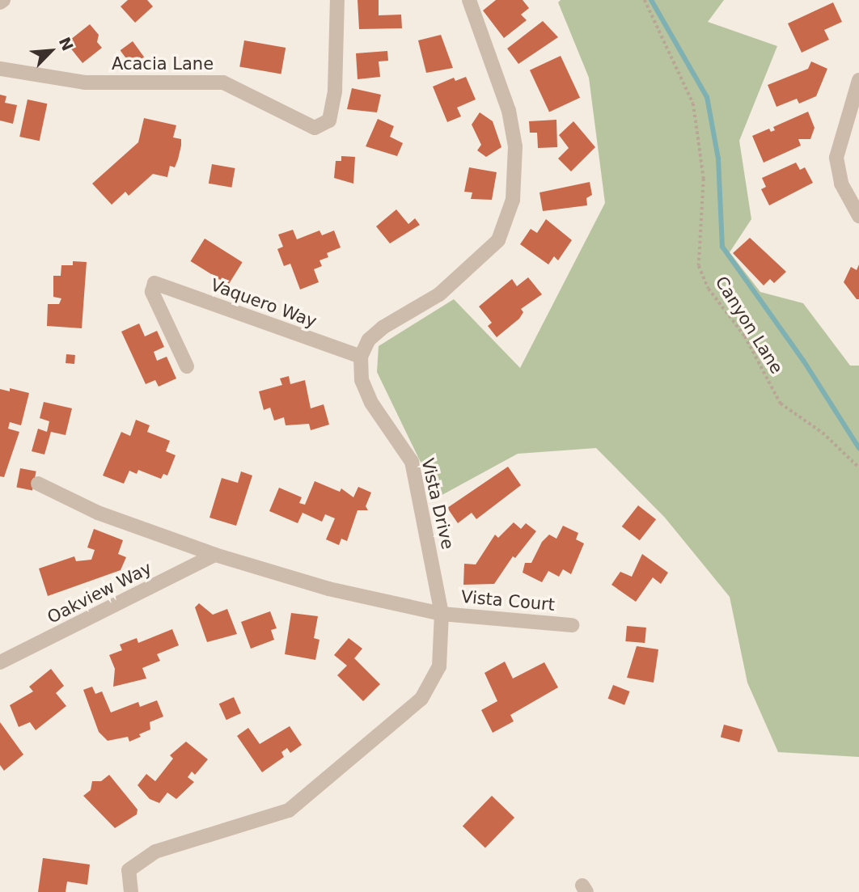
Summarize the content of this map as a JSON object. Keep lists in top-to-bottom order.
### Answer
{
  "streets": {
    "street": [
      "Acacia Lane",
      "Vaquero Way",
      "Vista Drive",
      "Oakview Way",
      "Vista Court"
    ],
    "path": ["Canyon Lane"]
  },
  "crossings": [
    ["Vaquero Way", "Vista Drive"],
    ["Vista Drive", "Vista Court"]
  ],
  "north": "top right"
}
